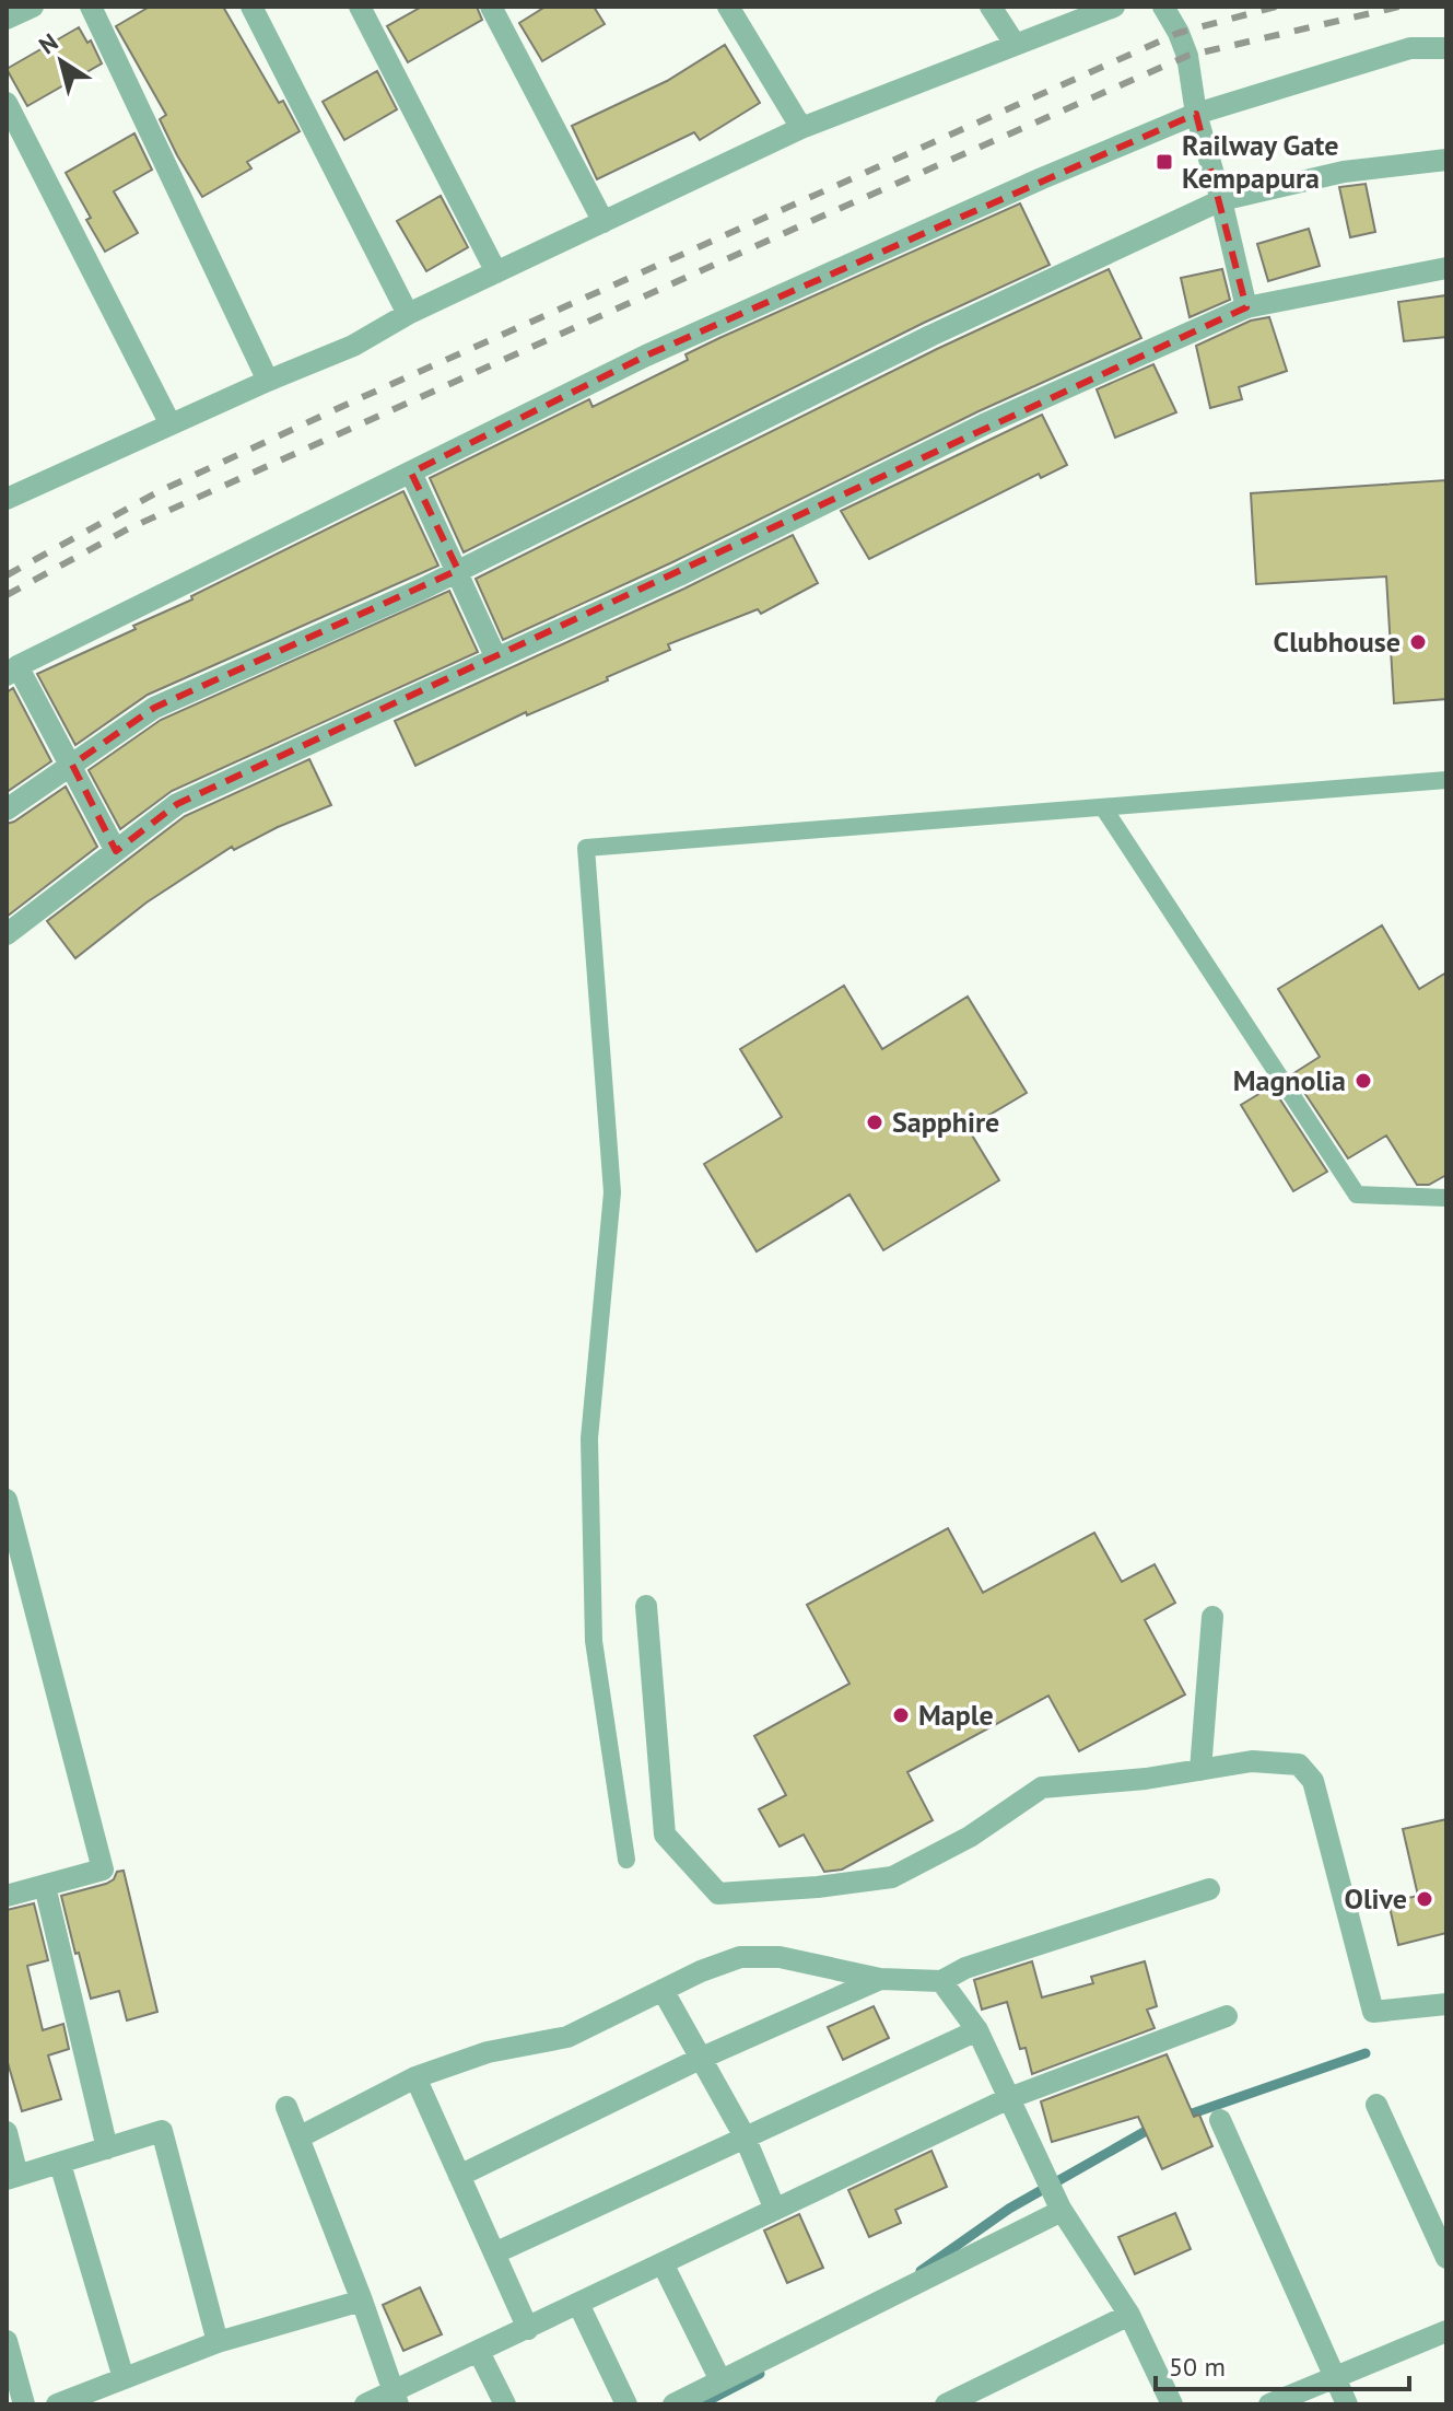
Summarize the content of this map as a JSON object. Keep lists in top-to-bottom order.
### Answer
{
  "places": {
    "transit": ["Railway Gate Kempapura"],
    "other": [
      "Clubhouse",
      "Magnolia",
      "Sapphire",
      "Maple",
      "Olive"
    ]
  },
  "scale_bar": "50 m",
  "north": "top left"
}
